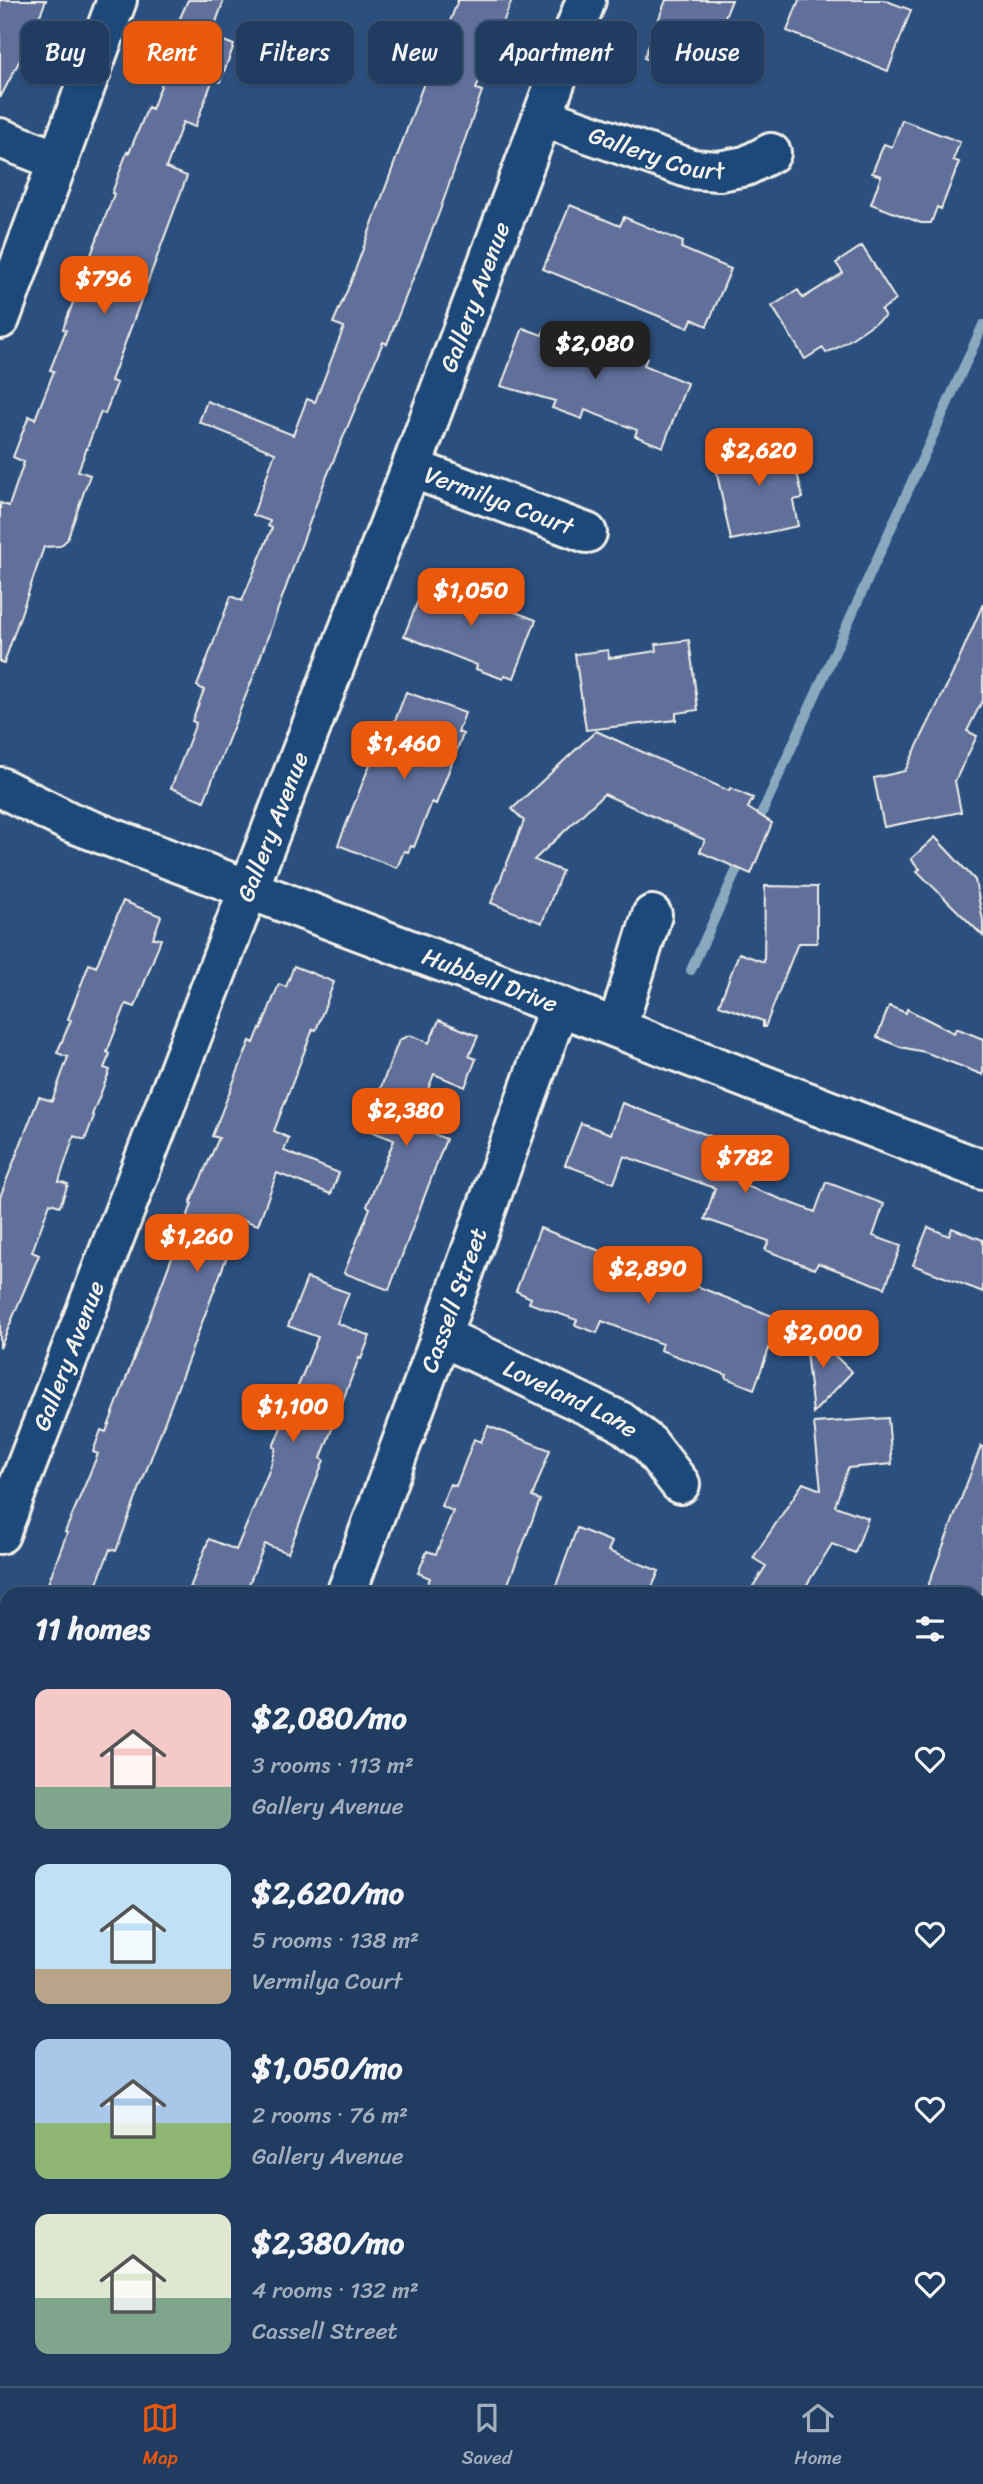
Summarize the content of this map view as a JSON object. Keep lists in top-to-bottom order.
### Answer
{
  "streets": {
    "street": [
      "Gallery Court",
      "Gallery Avenue",
      "Vermilya Court",
      "Hubbell Drive",
      "Cassell Street",
      "Loveland Lane"
    ]
  },
  "crossings": [
    ["Gallery Court", "Gallery Avenue"],
    ["Gallery Avenue", "Vermilya Court"],
    ["Gallery Avenue", "Hubbell Drive"],
    ["Hubbell Drive", "Cassell Street"],
    ["Cassell Street", "Loveland Lane"]
  ],
  "page": {
    "chip": [
      "Buy",
      "Rent",
      "Filters",
      "New",
      "Apartment",
      "House"
    ],
    "price": [
      "$796",
      "$2,080",
      "$2,620",
      "$1,050",
      "$1,460",
      "$2,380",
      "$782",
      "$1,260",
      "$2,890",
      "$2,000",
      "$1,100"
    ],
    "heading": "11 homes",
    "list": [
      {
        "name": "$2,080/mo",
        "note": "3 rooms · 113 m² · Gallery Avenue"
      },
      {
        "name": "$2,620/mo",
        "note": "5 rooms · 138 m² · Vermilya Court"
      },
      {
        "name": "$1,050/mo",
        "note": "2 rooms · 76 m² · Gallery Avenue"
      },
      {
        "name": "$2,380/mo",
        "note": "4 rooms · 132 m² · Cassell Street"
      }
    ],
    "tabs": ["Map", "Saved", "Home"]
  }
}
